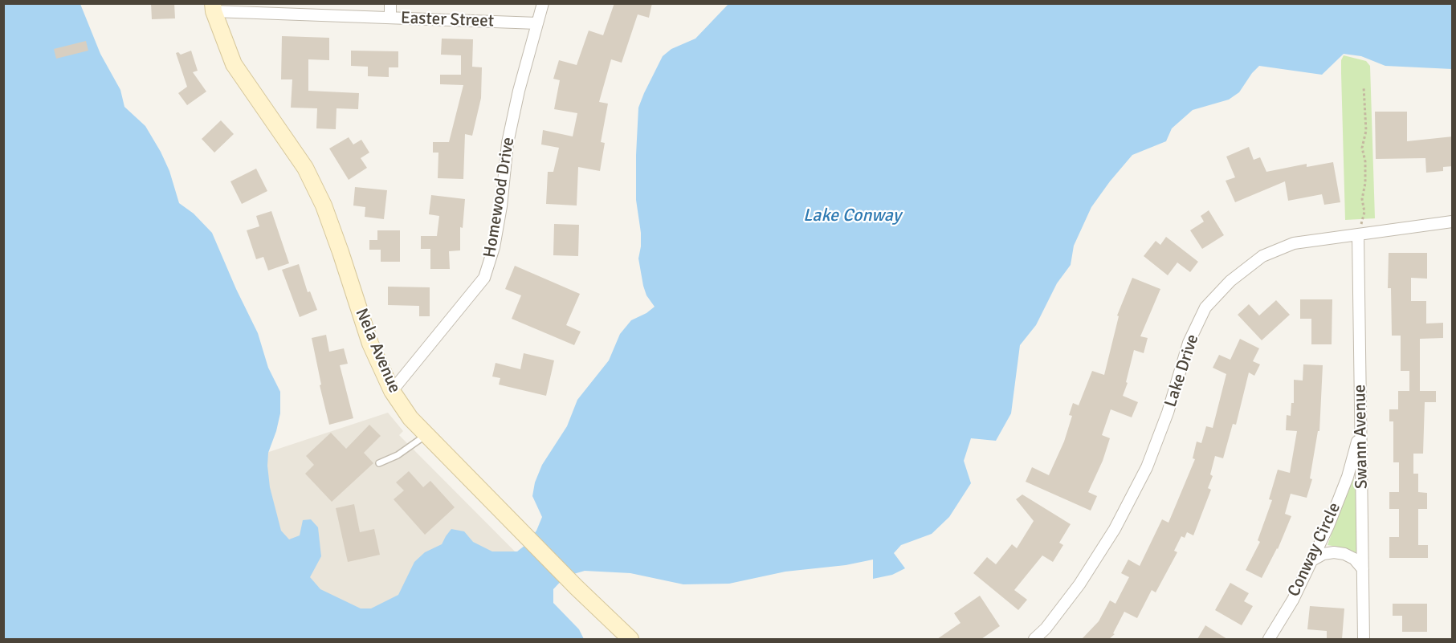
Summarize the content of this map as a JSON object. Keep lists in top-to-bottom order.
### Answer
{
  "streets": {
    "street": [
      "Easter Street",
      "Homewood Drive",
      "Nela Avenue",
      "Lake Drive",
      "Swann Avenue",
      "Conway Circle"
    ]
  },
  "crossings": [
    ["Easter Street", "Homewood Drive"],
    ["Easter Street", "Nela Avenue"],
    ["Homewood Drive", "Nela Avenue"],
    ["Lake Drive", "Swann Avenue"],
    ["Swann Avenue", "Conway Circle"]
  ],
  "water": ["Lake Conway"]
}
